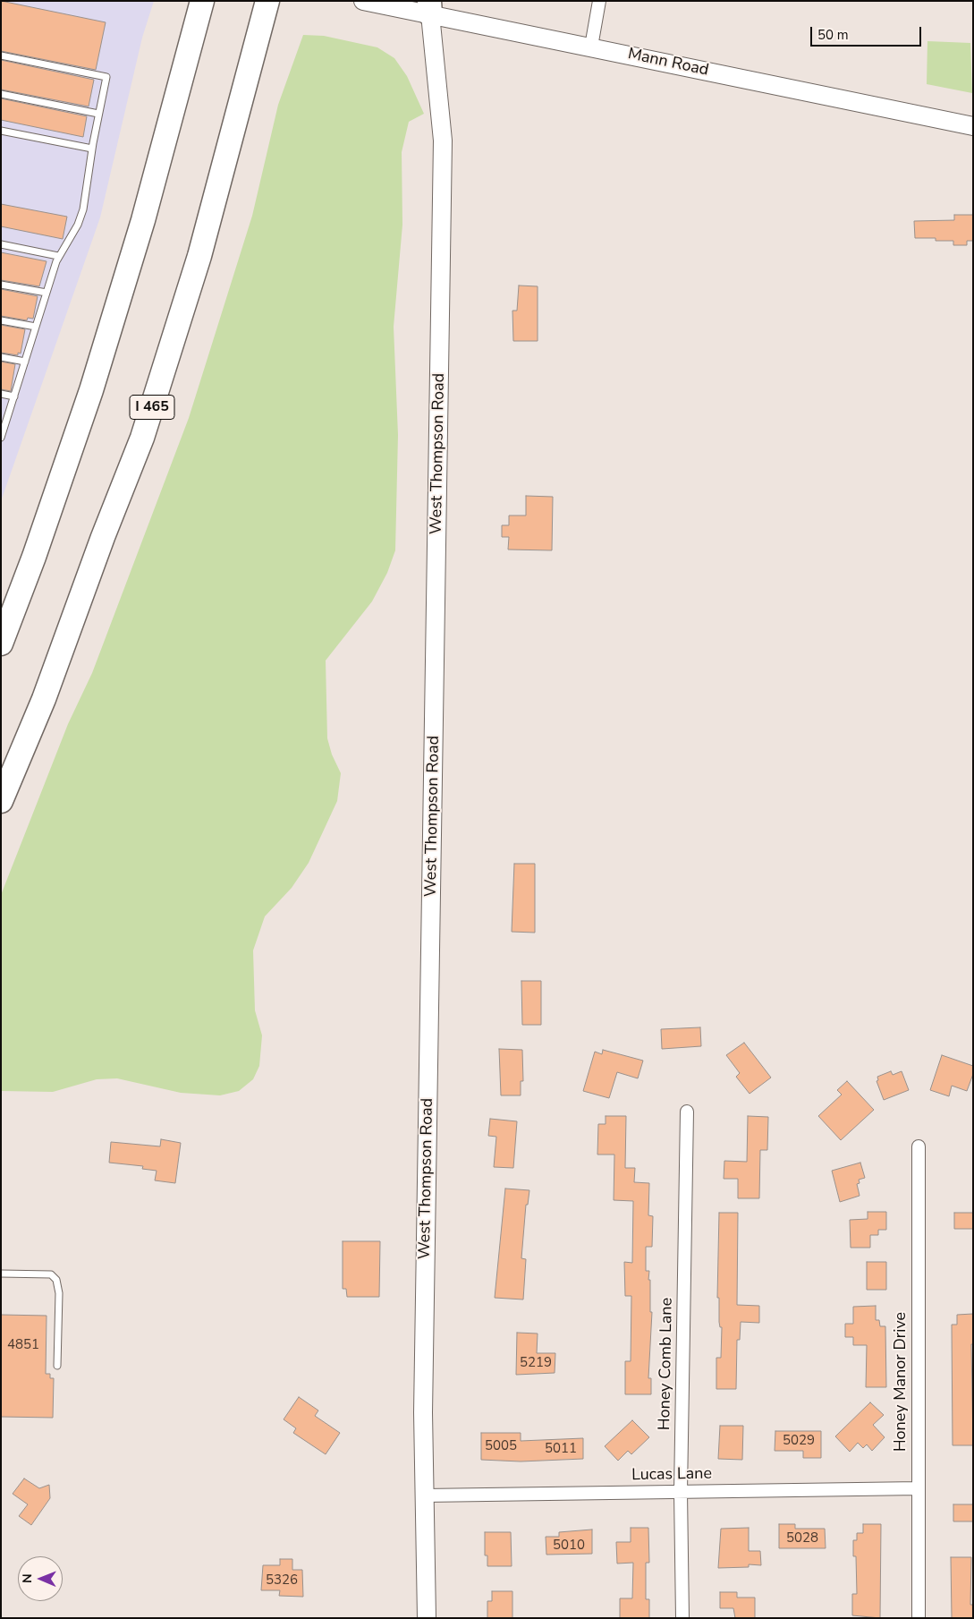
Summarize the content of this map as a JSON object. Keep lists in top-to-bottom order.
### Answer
{
  "streets": {
    "highway": ["I 465"],
    "main road": ["Mann Road", "West Thompson Road"],
    "street": ["Honey Comb Lane", "Honey Manor Drive", "Lucas Lane"]
  },
  "crossings": [
    ["Mann Road", "West Thompson Road"],
    ["West Thompson Road", "Lucas Lane"],
    ["Honey Comb Lane", "Lucas Lane"],
    ["Honey Manor Drive", "Lucas Lane"]
  ],
  "house_numbers": [
    "4851",
    "5219",
    "5029",
    "5005",
    "5011",
    "5028",
    "5010",
    "5326"
  ],
  "scale_bar": "50 m",
  "north": "left"
}
